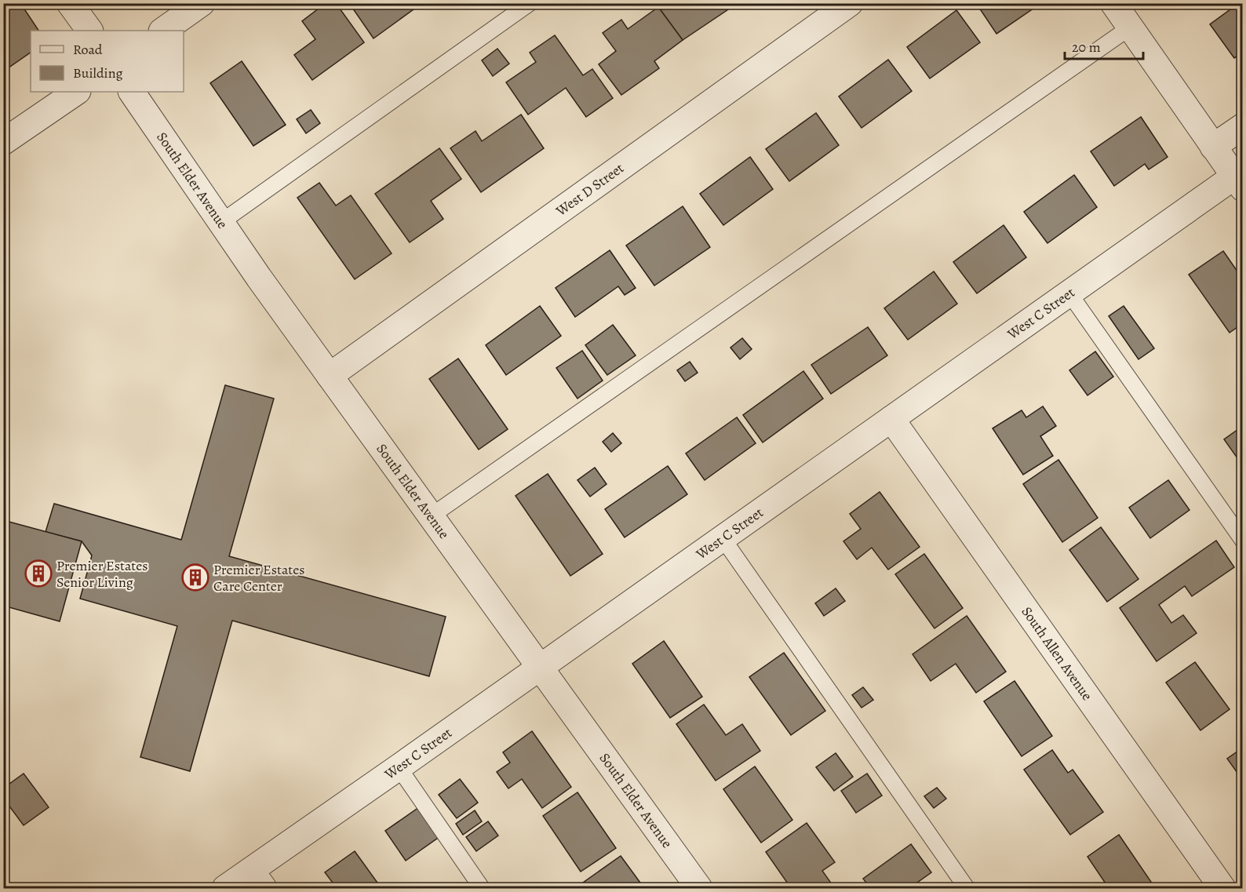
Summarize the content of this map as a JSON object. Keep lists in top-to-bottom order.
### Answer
{
  "streets": {
    "street": [
      "South Elder Avenue",
      "West D Street",
      "West C Street",
      "South Allen Avenue"
    ]
  },
  "crossings": [
    ["South Elder Avenue", "West D Street"],
    ["South Elder Avenue", "West C Street"],
    ["West C Street", "South Allen Avenue"]
  ],
  "places": {
    "building": ["Premier Estates Senior Living", "Premier Estates Care Center"]
  },
  "legend": ["Road", "Building"],
  "scale_bar": "20 m"
}
